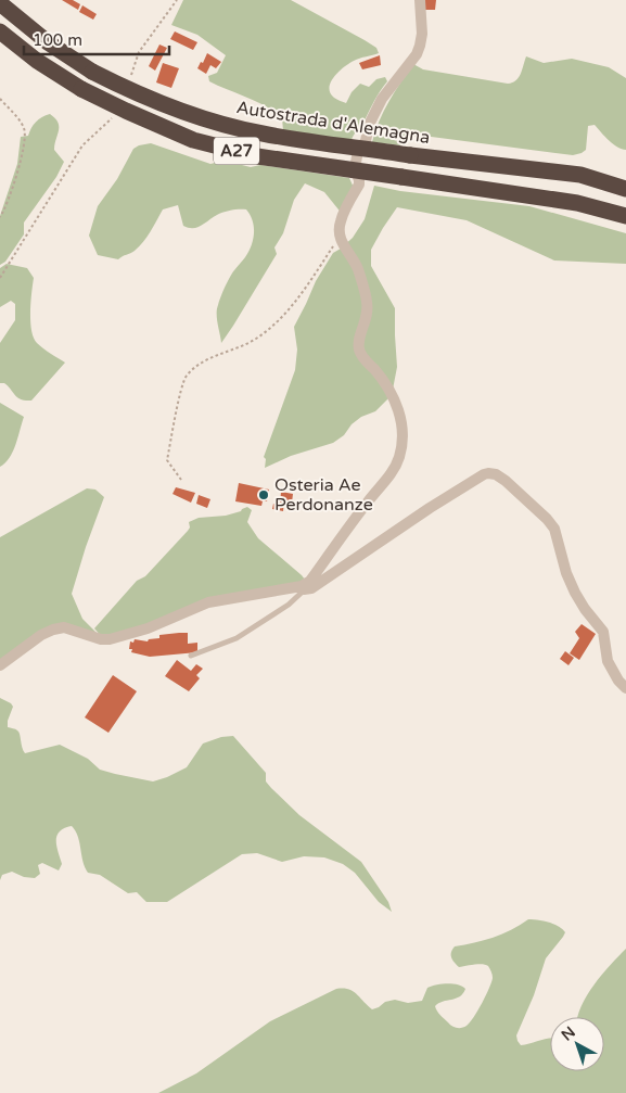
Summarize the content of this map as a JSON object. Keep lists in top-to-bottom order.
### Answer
{
  "streets": {
    "highway": ["Autostrada d'Alemagna", "A27"]
  },
  "places": ["Osteria Ae Perdonanze"],
  "scale_bar": "100 m",
  "north": "top left"
}
